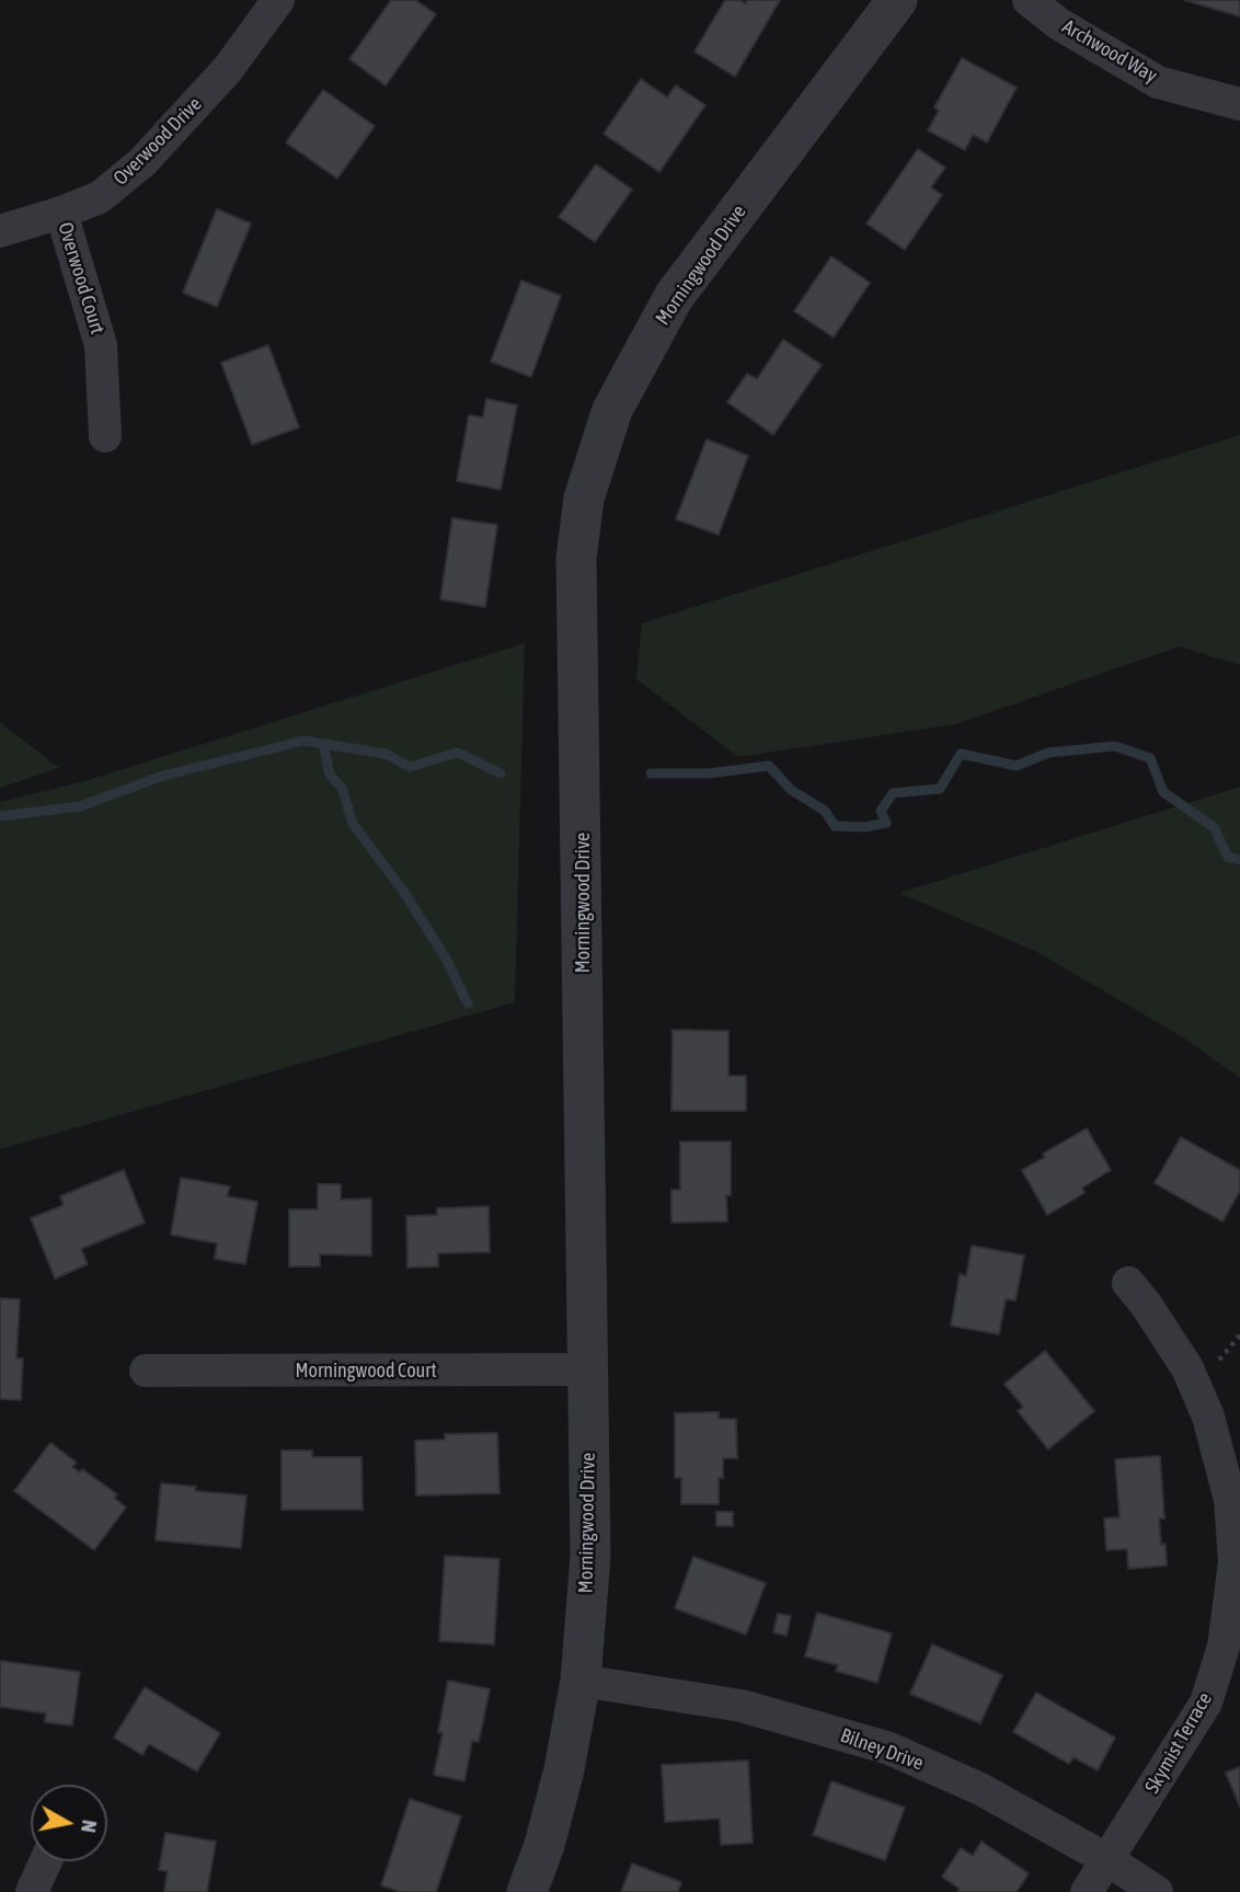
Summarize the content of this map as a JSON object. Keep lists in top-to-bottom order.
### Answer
{
  "streets": {
    "street": [
      "Archwood Way",
      "Overwood Drive",
      "Morningwood Drive",
      "Overwood Court",
      "Morningwood Court",
      "Skymist Terrace",
      "Bilney Drive"
    ]
  },
  "crossings": [
    ["Overwood Drive", "Overwood Court"],
    ["Morningwood Drive", "Morningwood Court"],
    ["Morningwood Drive", "Bilney Drive"],
    ["Skymist Terrace", "Bilney Drive"]
  ],
  "north": "right"
}
